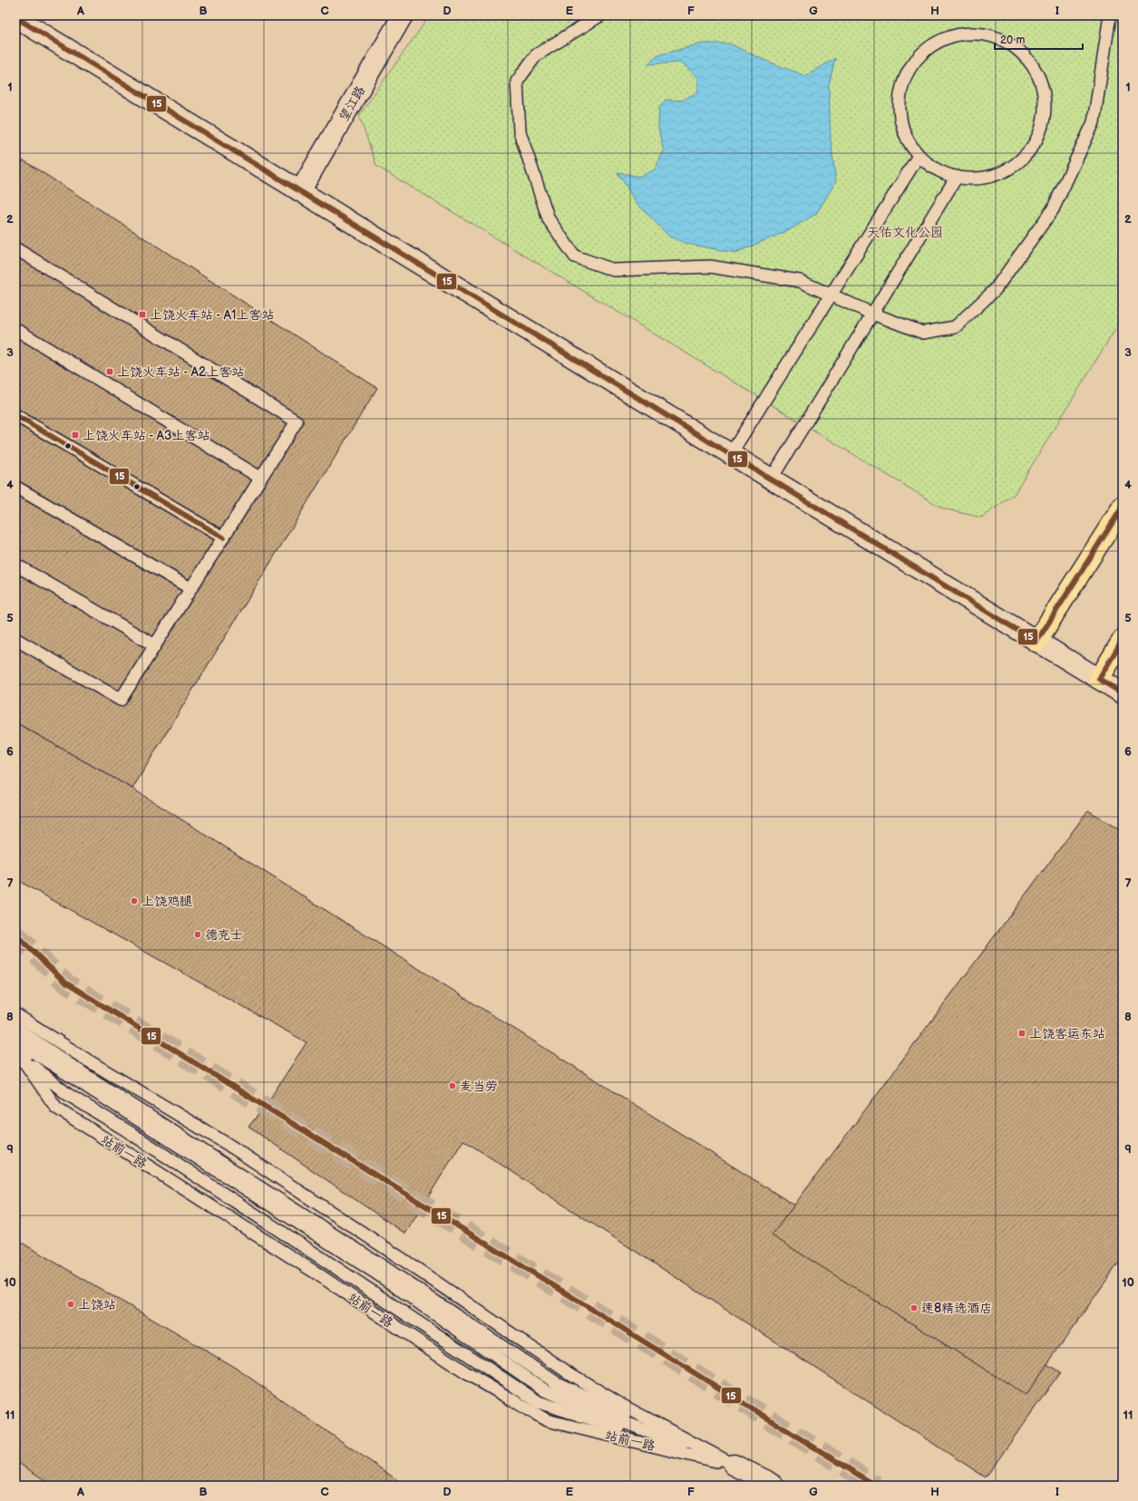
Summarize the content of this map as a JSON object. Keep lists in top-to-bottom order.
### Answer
{
  "streets": {
    "street": ["望江路", "站前一路"]
  },
  "parks": ["天佑文化公园"],
  "places": {
    "transit": [
      "上饶火车站 - A1上客站",
      "上饶火车站 - A2上客站",
      "上饶火车站 - A3上客站",
      "上饶客运东站"
    ],
    "other": [
      "上饶鸡腿",
      "德克士",
      "麦当劳",
      "上饶站",
      "速8精选酒店"
    ]
  },
  "lines": ["transit line 15"],
  "scale_bar": "20 m",
  "grid": {
    "columns": [
      "A",
      "B",
      "C",
      "D",
      "E",
      "F",
      "G",
      "H",
      "I"
    ],
    "rows": [
      "1",
      "2",
      "3",
      "4",
      "5",
      "6",
      "7",
      "8",
      "9",
      "10",
      "11"
    ]
  }
}
